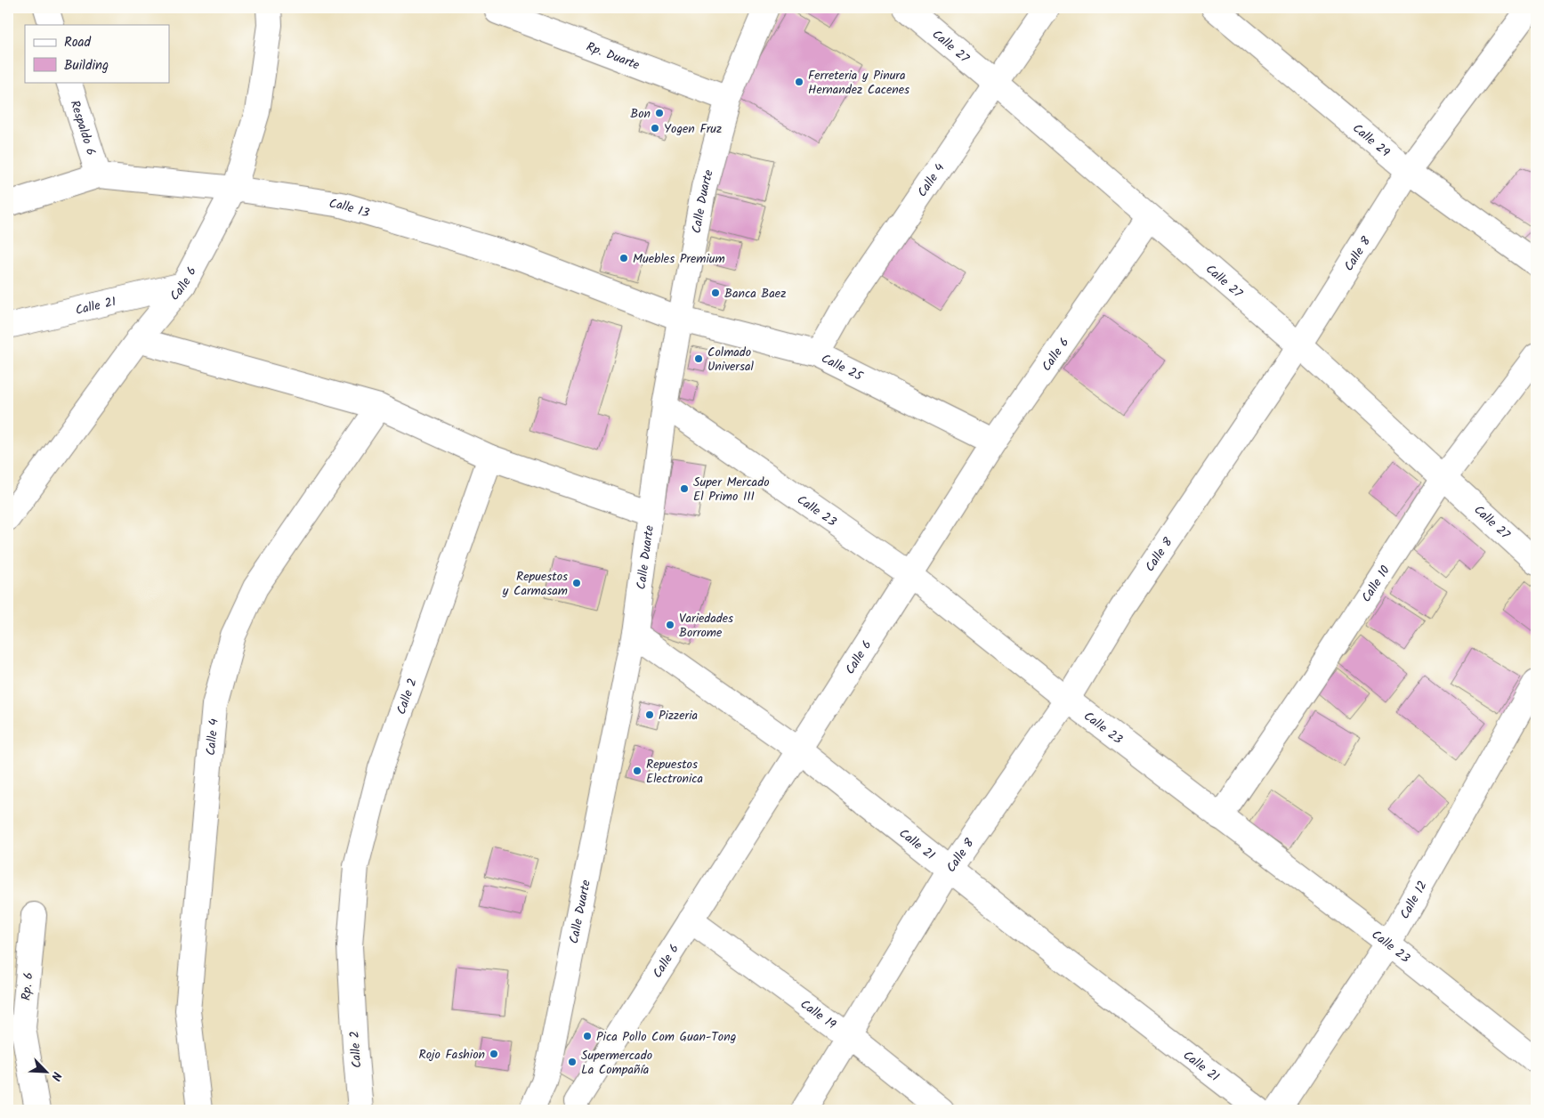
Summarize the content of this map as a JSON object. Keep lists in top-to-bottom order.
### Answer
{
  "streets": {
    "street": [
      "Calle 27",
      "Rp. Duarte",
      "Respaldo 6",
      "Calle 29",
      "Calle 4",
      "Calle Duarte",
      "Calle 13",
      "Calle 8",
      "Calle 6",
      "Calle 21",
      "Calle 25",
      "Calle 23",
      "Calle 10",
      "Calle 2",
      "Calle 12",
      "Rp. 6",
      "Calle 19"
    ]
  },
  "crossings": [
    ["Calle 27", "Calle 4"],
    ["Calle 27", "Calle 8"],
    ["Calle 27", "Calle 6"],
    ["Calle 27", "Calle 10"],
    ["Rp. Duarte", "Calle Duarte"],
    ["Respaldo 6", "Calle 13"],
    ["Calle 29", "Calle 8"],
    ["Calle 4", "Calle 25"],
    ["Calle Duarte", "Calle 13"],
    ["Calle Duarte", "Calle 21"],
    ["Calle Duarte", "Calle 25"],
    ["Calle Duarte", "Calle 23"],
    ["Calle 13", "Calle 6"],
    ["Calle 13", "Calle 25"],
    ["Calle 8", "Calle 21"],
    ["Calle 8", "Calle 23"],
    ["Calle 8", "Calle 19"],
    ["Calle 6", "Calle 21"],
    ["Calle 6", "Calle 25"],
    ["Calle 6", "Calle 23"],
    ["Calle 6", "Calle 19"],
    ["Calle 23", "Calle 10"],
    ["Calle 23", "Calle 12"]
  ],
  "places": [
    "Ferreteria y Pinura Hernandez Cacenes",
    "Bon",
    "Yogen Fruz",
    "Muebles Premium",
    "Banca Baez",
    "Colmado Universal",
    "Super Mercado El Primo III",
    "Repuestos y Carmasam",
    "Variedades Borrome",
    "Pizzeria",
    "Repuestos Electronica",
    "Pica Pollo Com Guan-Tong",
    "Rojo Fashion",
    "Supermercado La Compañía"
  ],
  "legend": ["Road", "Building"],
  "north": "bottom right"
}
